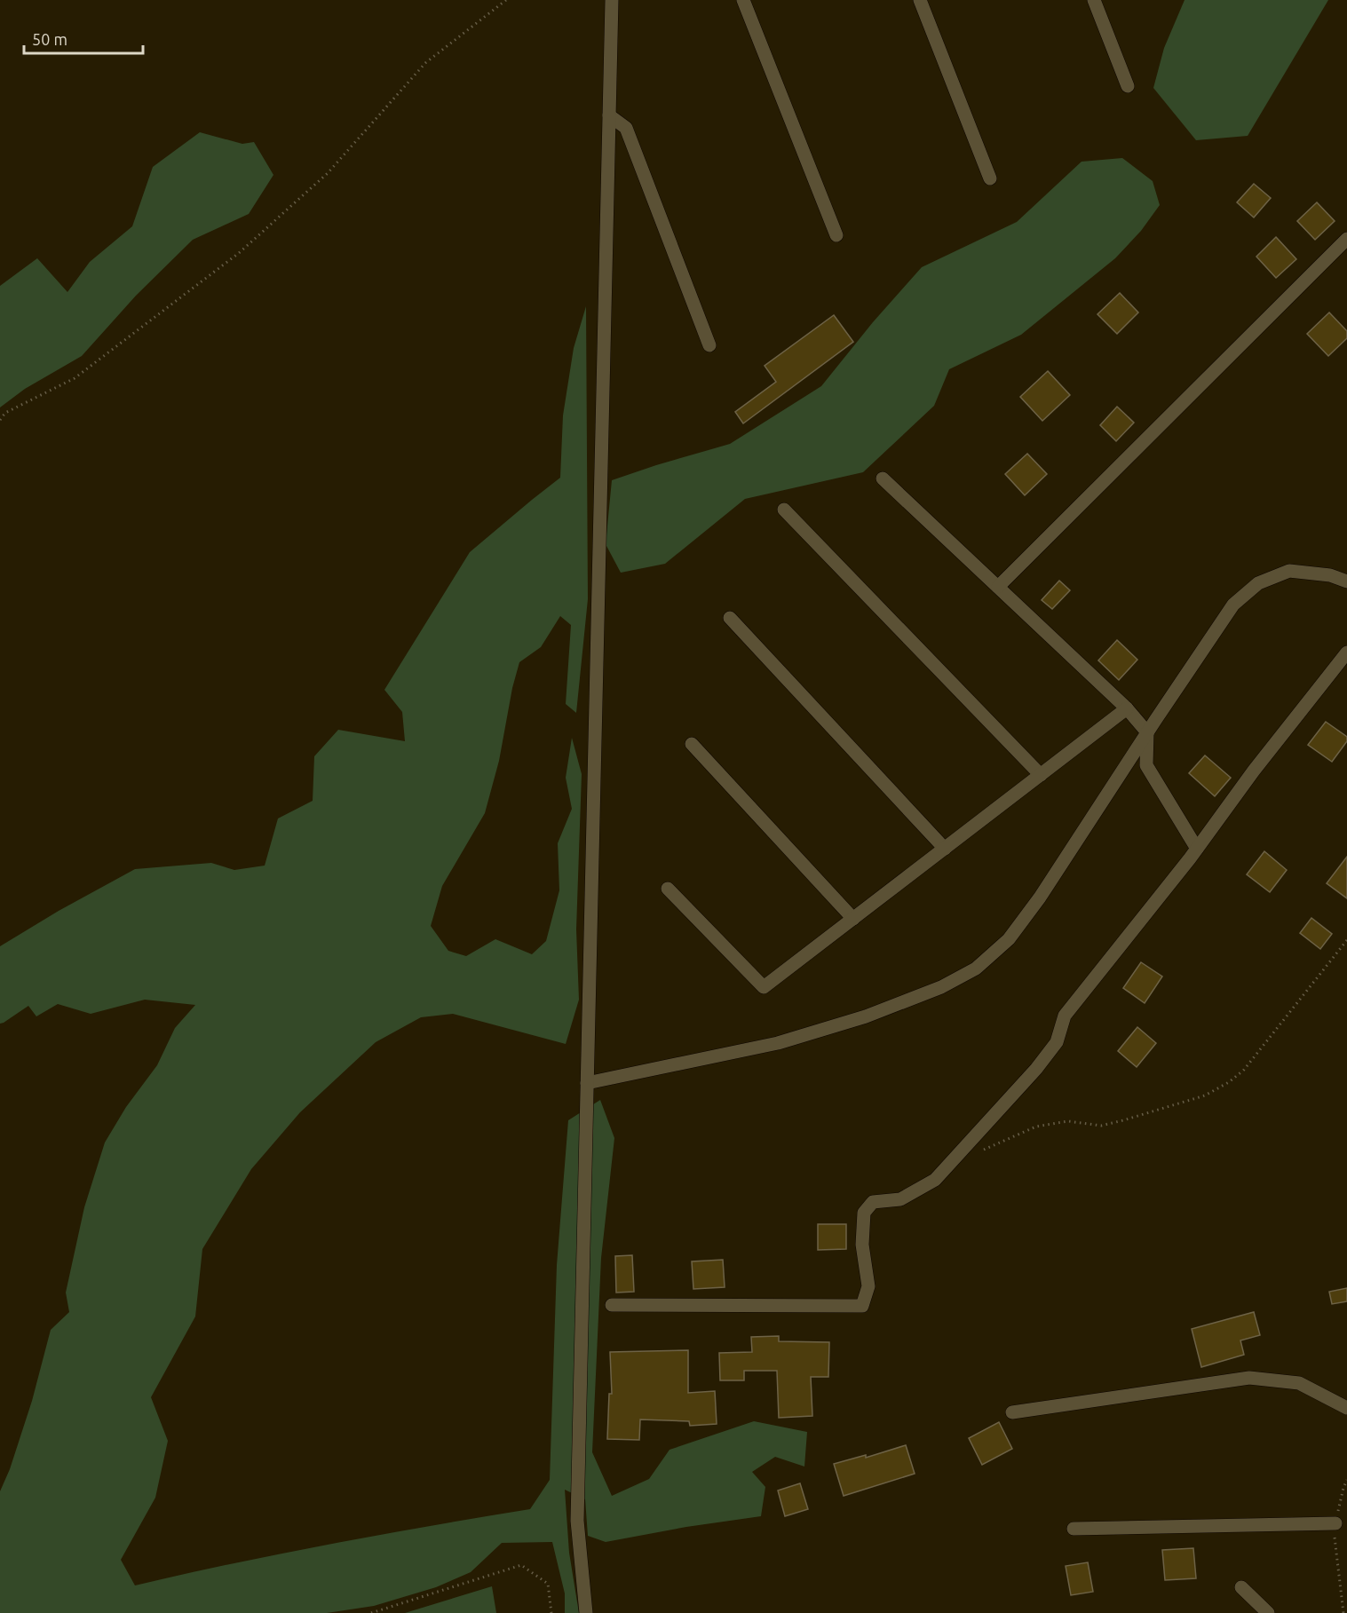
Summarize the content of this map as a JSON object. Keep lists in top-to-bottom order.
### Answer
{
  "scale_bar": "50 m"
}
